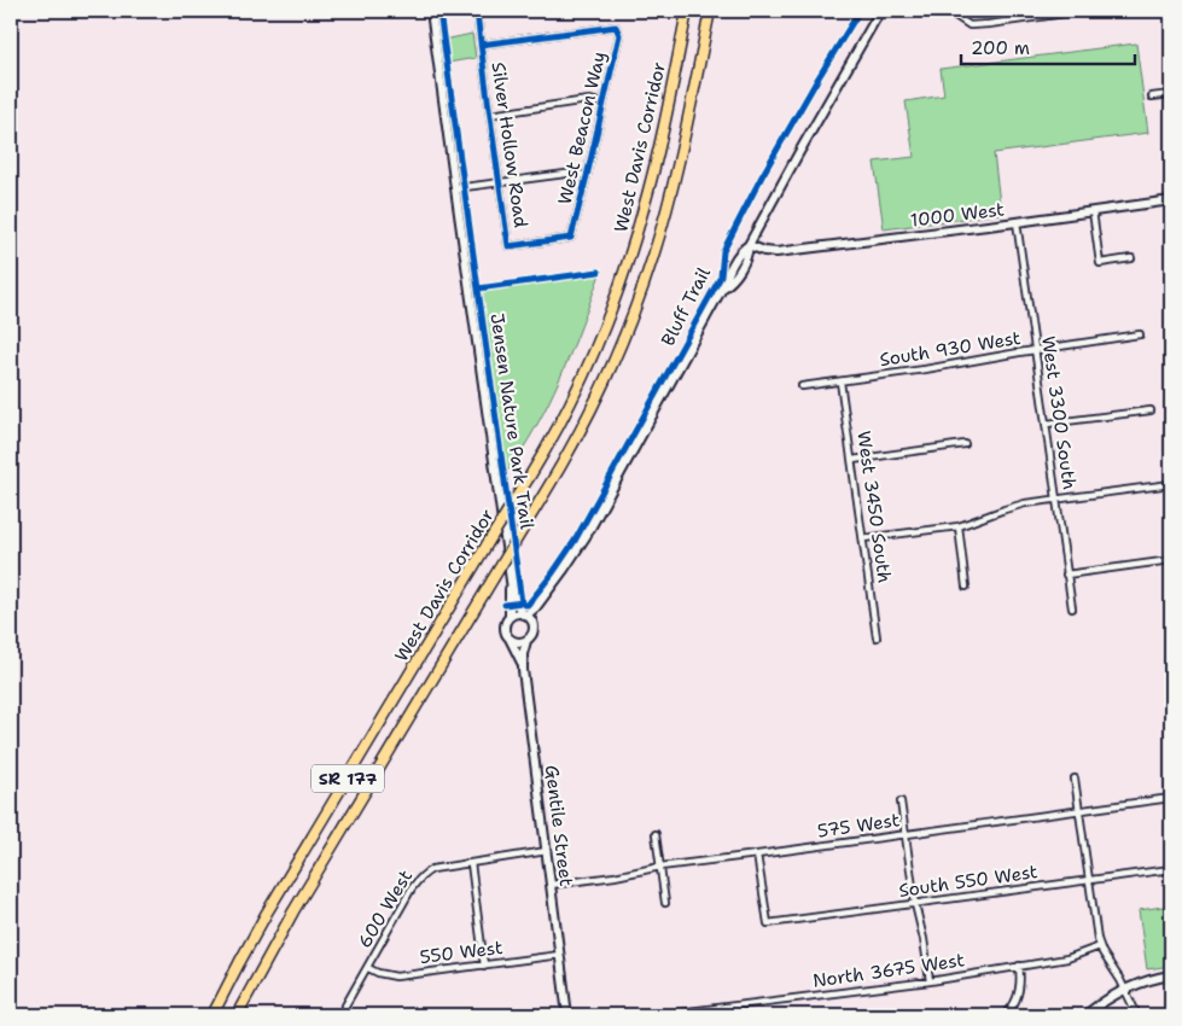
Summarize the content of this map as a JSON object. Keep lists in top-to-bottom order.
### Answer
{
  "streets": {
    "highway": ["West Davis Corridor", "SR 177"],
    "main road": ["1000 West", "Gentile Street"],
    "street": [
      "West Beacon Way",
      "Silver Hollow Road",
      "South 930 West",
      "West 3300 South",
      "West 3450 South",
      "575 West",
      "South 550 West",
      "600 West",
      "550 West",
      "North 3675 West"
    ],
    "cycle path": ["Bluff Trail", "Jensen Nature Park Trail"]
  },
  "crossings": [
    ["West Beacon Way", "Silver Hollow Road"],
    ["1000 West", "West 3300 South"],
    ["South 930 West", "West 3300 South"],
    ["South 930 West", "West 3450 South"],
    ["Gentile Street", "575 West"],
    ["Gentile Street", "600 West"],
    ["Gentile Street", "550 West"],
    ["575 West", "South 550 West"],
    ["600 West", "550 West"]
  ],
  "scale_bar": "200 m"
}
